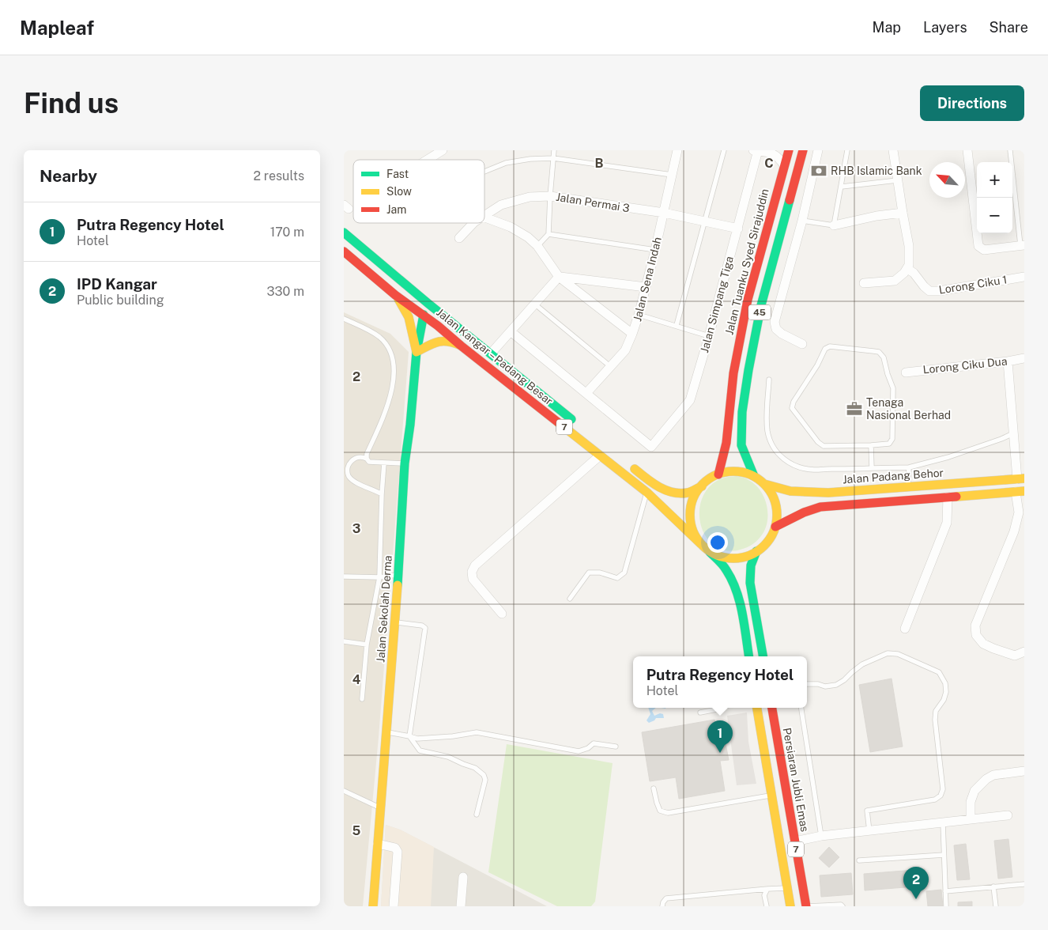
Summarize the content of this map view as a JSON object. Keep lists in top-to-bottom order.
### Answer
{
  "streets": {
    "main road": [
      "Jalan Tuanku Syed Sirajuddin",
      "45",
      "Jalan Kangar – Padang Besar",
      "7",
      "Jalan Padang Behor",
      "Jalan Sekolah Derma",
      "Persiaran Jubli Emas"
    ],
    "street": [
      "Jalan Permai 3",
      "Jalan Sena Indah",
      "Lorong Ciku 1",
      "Jalan Simpang Tiga",
      "Lorong Ciku Dua"
    ]
  },
  "crossings": [
    ["Jalan Permai 3", "Jalan Sena Indah"],
    ["Jalan Permai 3", "Jalan Simpang Tiga"],
    ["Jalan Tuanku Syed Sirajuddin", "45"],
    ["Jalan Tuanku Syed Sirajuddin", "Jalan Kangar – Padang Besar"],
    ["Jalan Tuanku Syed Sirajuddin", "7"],
    ["Jalan Tuanku Syed Sirajuddin", "Jalan Padang Behor"],
    ["Jalan Sena Indah", "Jalan Simpang Tiga"],
    ["45", "Jalan Kangar – Padang Besar"],
    ["45", "7"],
    ["45", "Jalan Padang Behor"],
    ["Jalan Kangar – Padang Besar", "7"],
    ["Jalan Kangar – Padang Besar", "Jalan Padang Behor"],
    ["Jalan Kangar – Padang Besar", "Jalan Sekolah Derma"],
    ["7", "Jalan Padang Behor"]
  ],
  "places": {
    "bank": ["RHB Islamic Bank"],
    "office": ["Tenaga Nasional Berhad"]
  },
  "legend": ["Fast", "Slow", "Jam"],
  "north": "top left",
  "page": {
    "header": "Mapleaf",
    "nav": ["Map", "Layers", "Share"],
    "buttons": "Directions",
    "title": "Find us",
    "heading": ["Nearby", "2 results"],
    "map_buttons": ["+", "−"],
    "list": [
      {
        "mark": "1",
        "name": "Putra Regency Hotel",
        "note": "Hotel",
        "value": "170 m"
      },
      {
        "mark": "2",
        "name": "IPD Kangar",
        "note": "Public building",
        "value": "330 m"
      }
    ],
    "popup": ["Putra Regency Hotel", "Hotel"],
    "pins": ["1", "2"]
  },
  "grid": {
    "columns": ["B", "C"],
    "rows": [
      "2",
      "3",
      "4",
      "5"
    ]
  }
}
